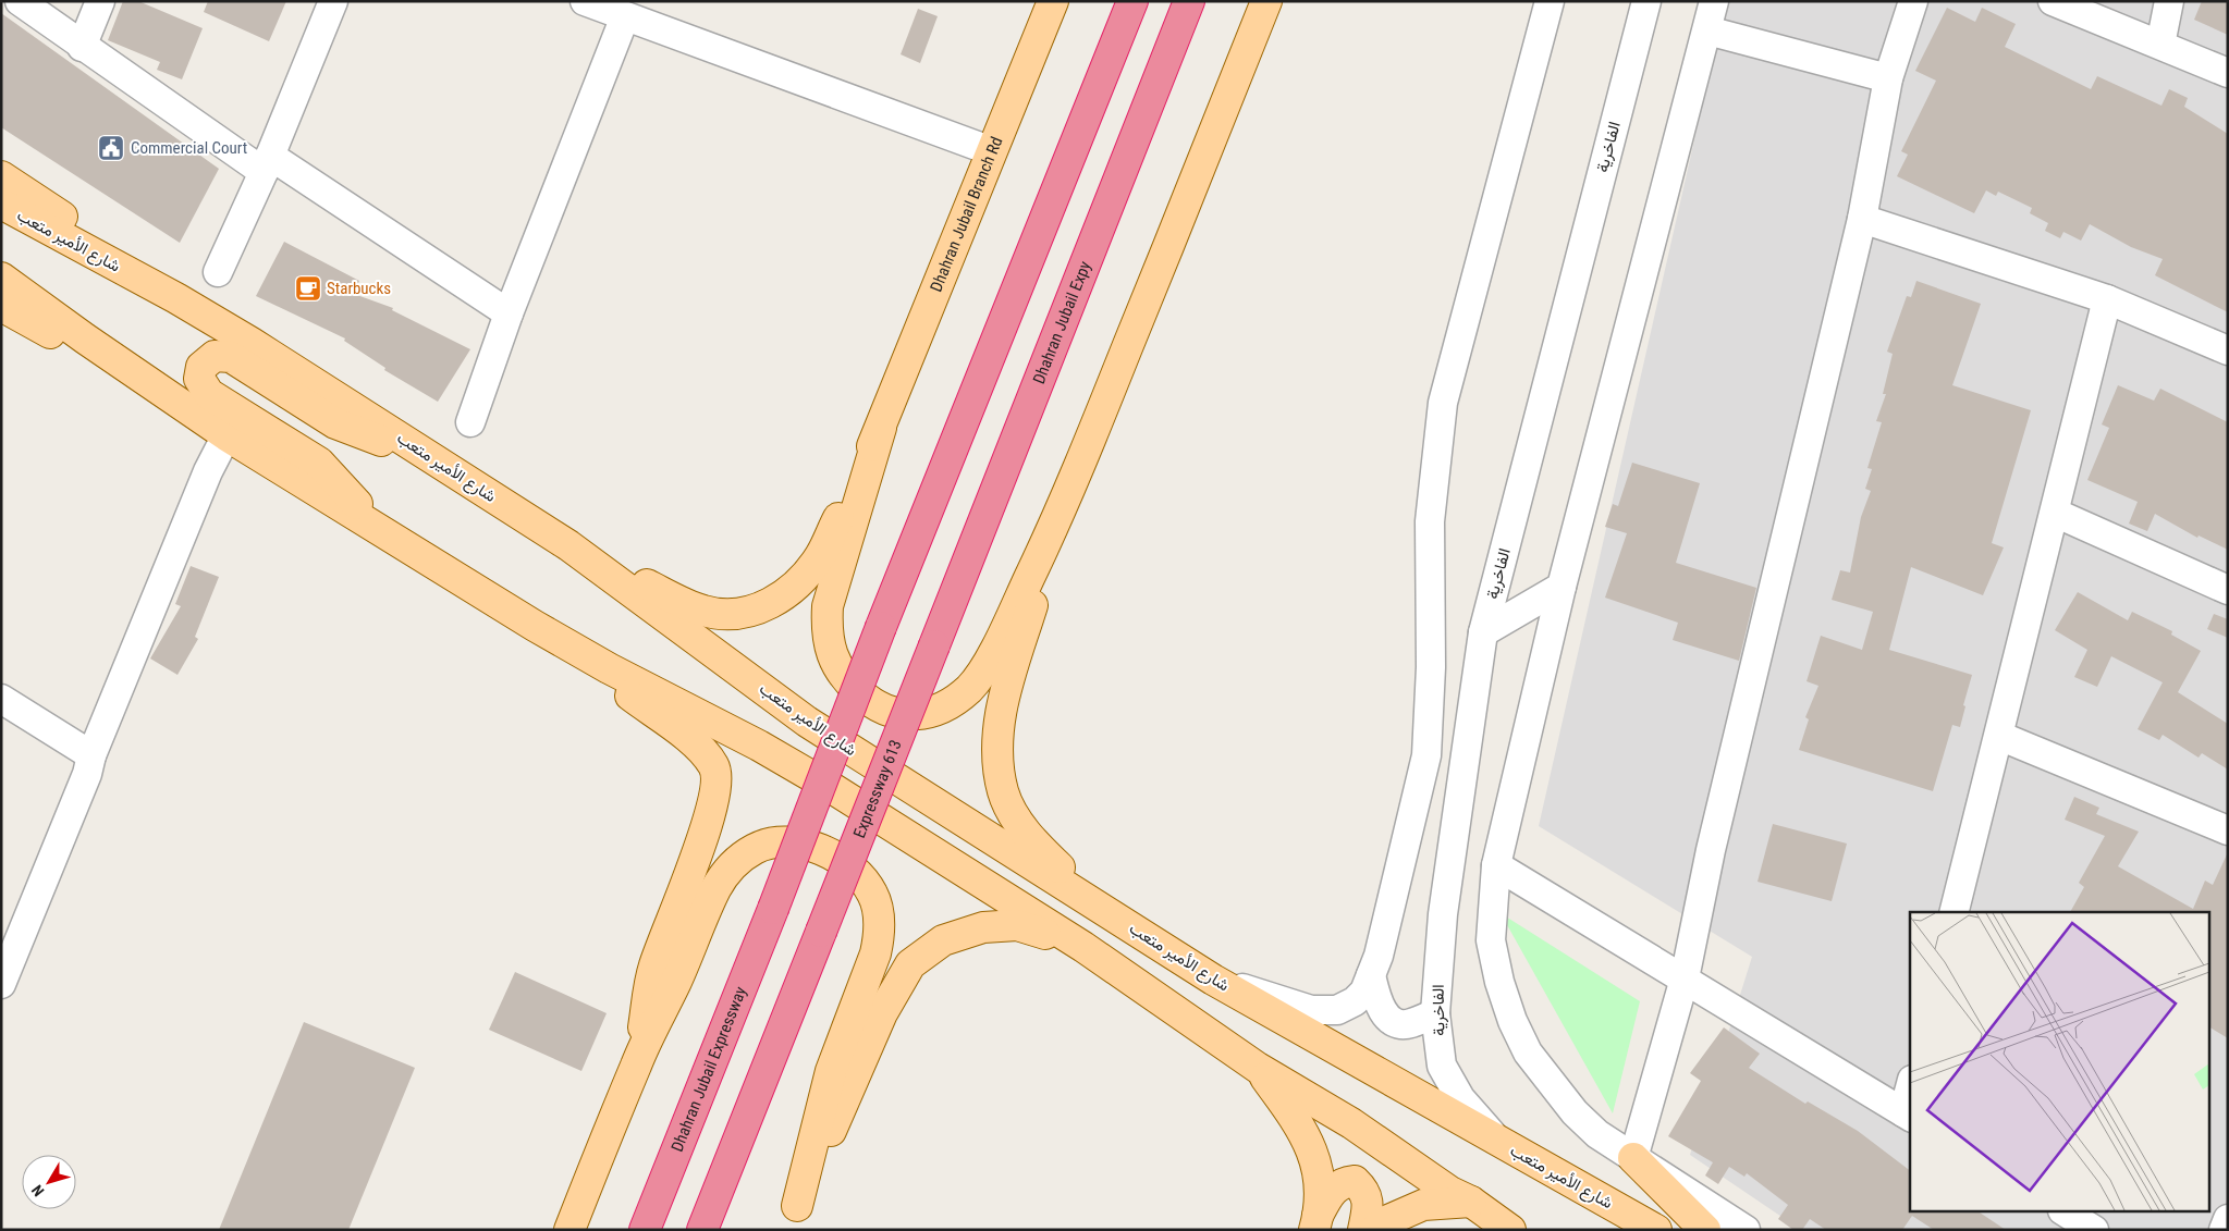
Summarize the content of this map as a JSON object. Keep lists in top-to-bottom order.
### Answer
{
  "streets": {
    "highway": ["Dhahran Jubail Expy", "Expressway 613", "Dhahran Jubail Expressway"],
    "main road": ["Dhahran Jubail Branch Rd", "شارع الأمير متعب"],
    "street": ["الفاخرية"]
  },
  "crossings": [
    ["الفاخرية", "شارع الأمير متعب"],
    ["Dhahran Jubail Expy", "Expressway 613"]
  ],
  "places": {
    "public building": ["Commercial Court"],
    "cafe": ["Starbucks"]
  },
  "north": "bottom left"
}
